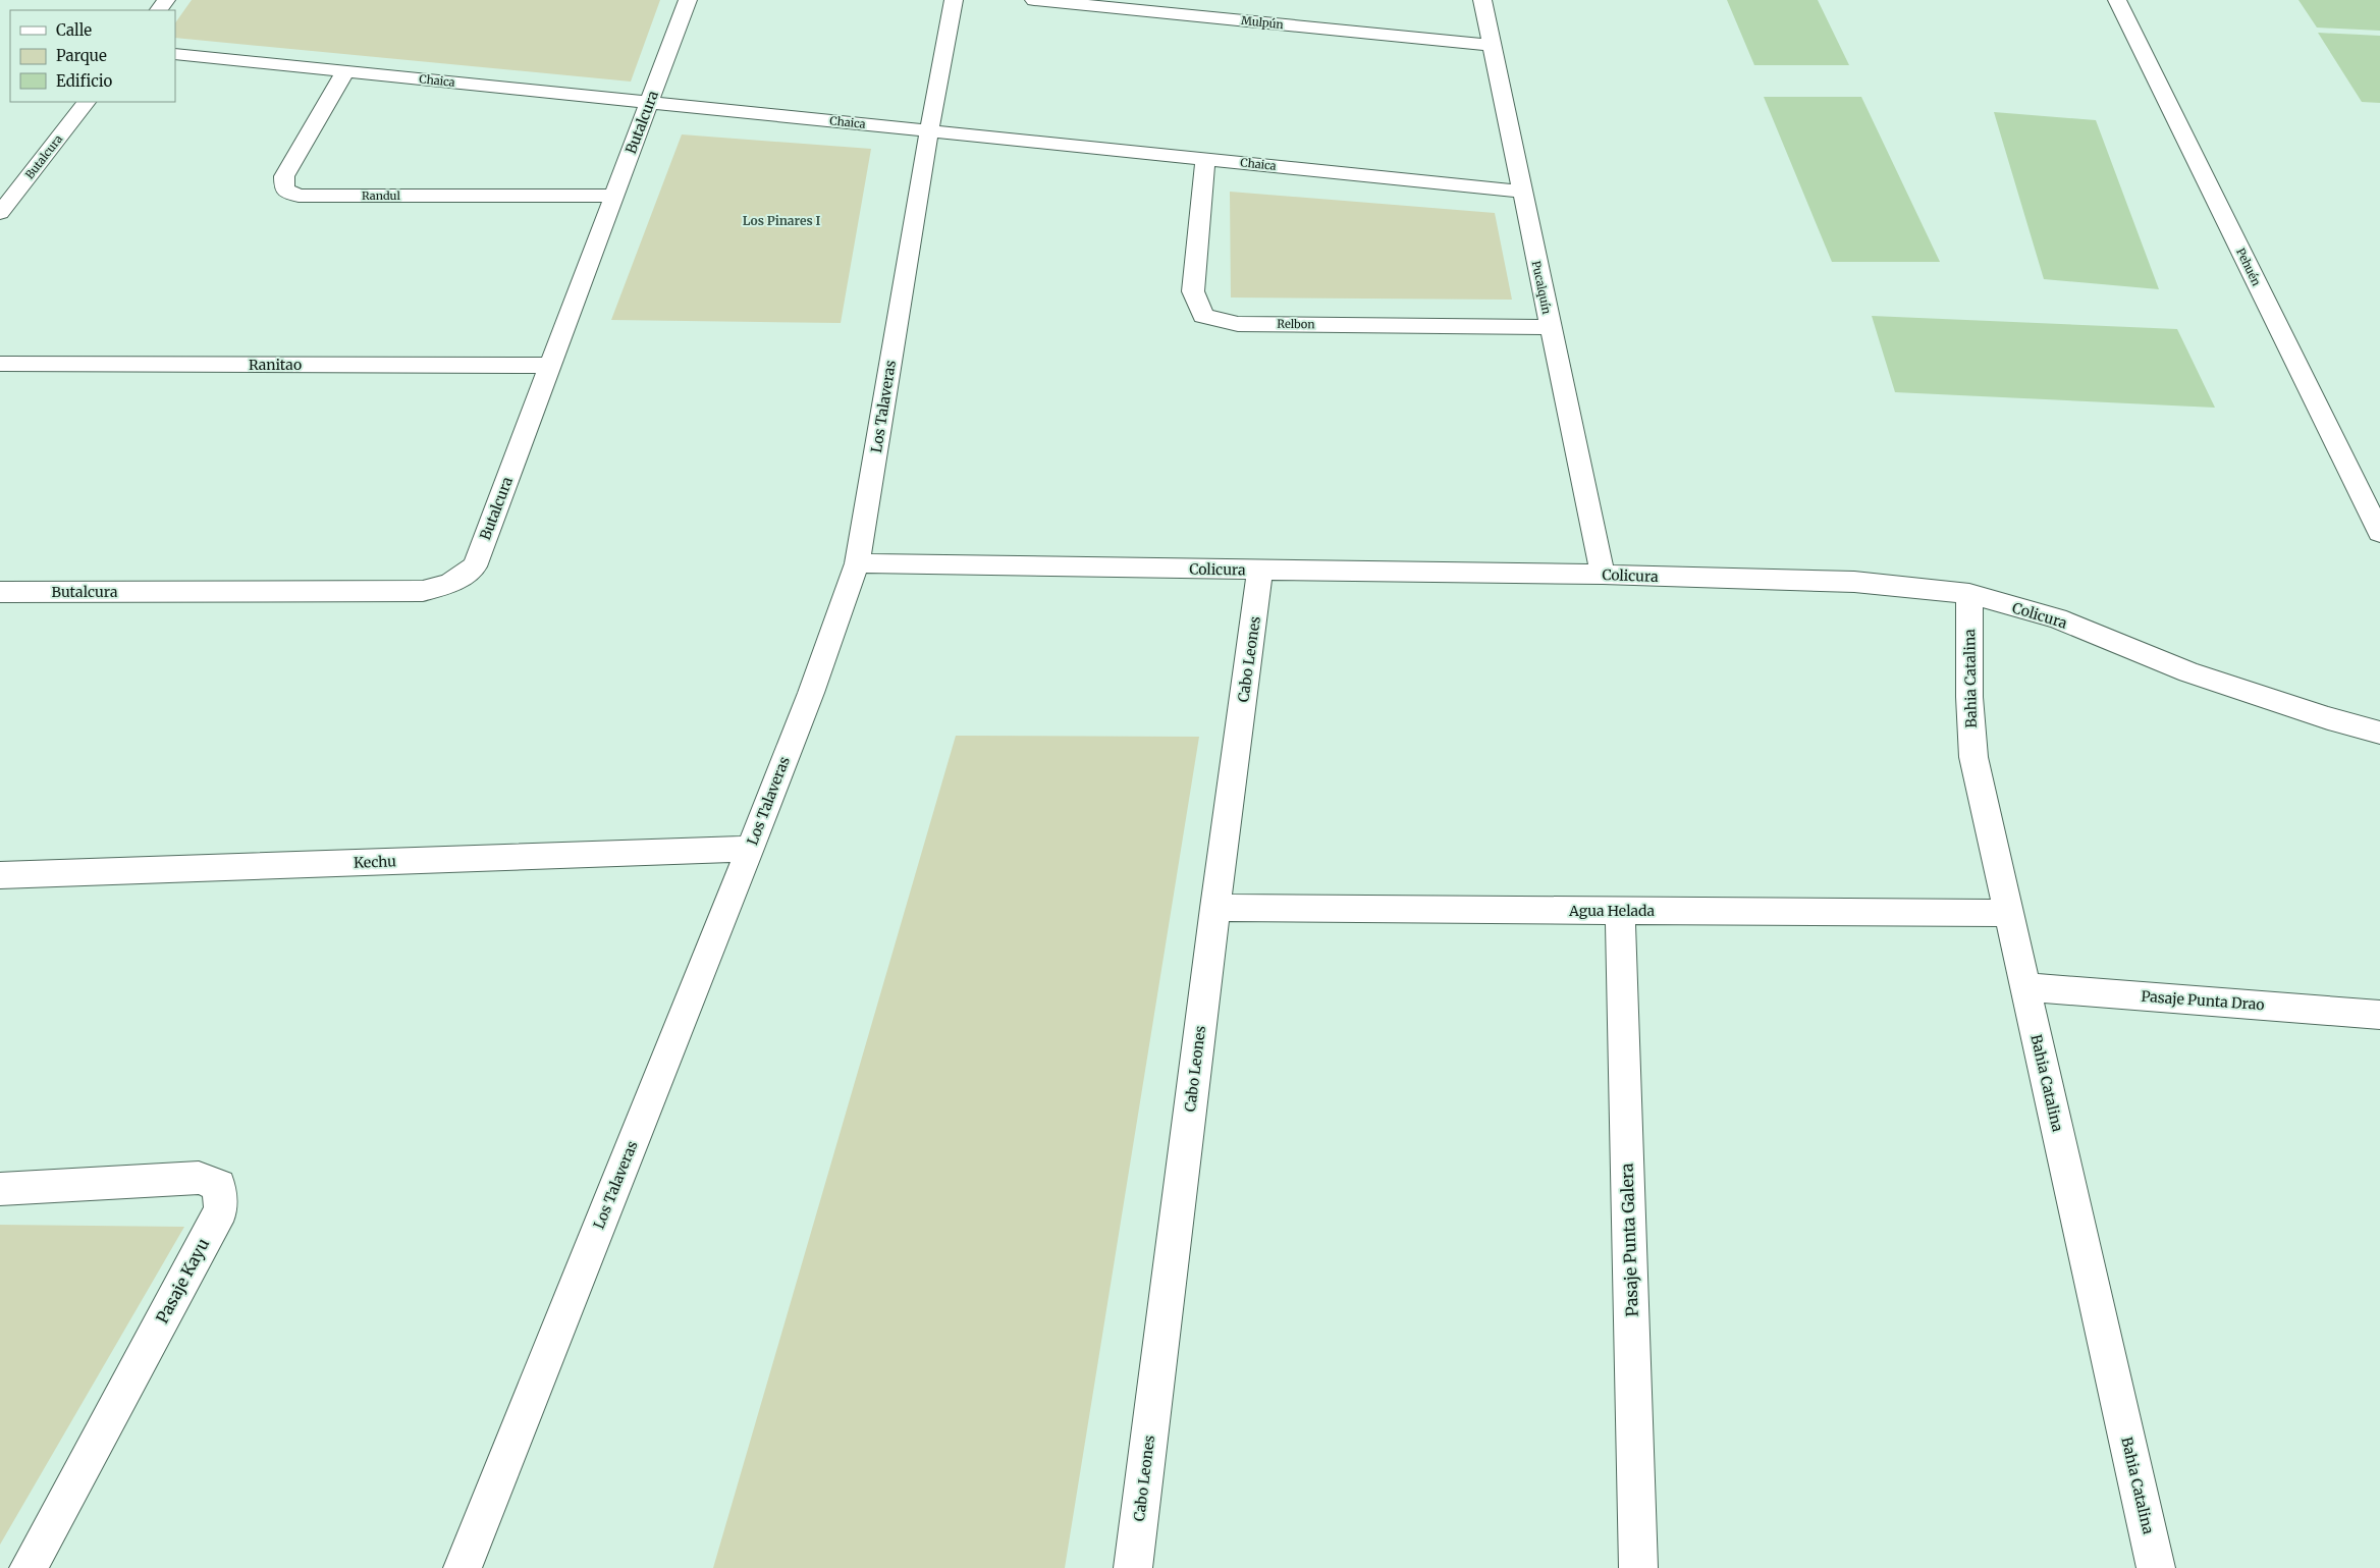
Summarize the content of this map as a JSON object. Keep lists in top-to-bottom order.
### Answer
{
  "streets": {
    "street": [
      "Mulpún",
      "Chaica",
      "Butalcura",
      "Randul",
      "Pehuén",
      "Pucalquín",
      "Relbon",
      "Ranitao",
      "Los Talaveras",
      "Colicura",
      "Cabo Leones",
      "Bahia Catalina",
      "Kechu",
      "Agua Helada",
      "Pasaje Punta Drao",
      "Pasaje Punta Galera",
      "Pasaje Kayu"
    ]
  },
  "crossings": [
    ["Mulpún", "Pucalquín"],
    ["Chaica", "Butalcura"],
    ["Chaica", "Randul"],
    ["Chaica", "Pucalquín"],
    ["Chaica", "Relbon"],
    ["Chaica", "Los Talaveras"],
    ["Butalcura", "Randul"],
    ["Butalcura", "Ranitao"],
    ["Pucalquín", "Relbon"],
    ["Pucalquín", "Colicura"],
    ["Los Talaveras", "Colicura"],
    ["Los Talaveras", "Kechu"],
    ["Colicura", "Cabo Leones"],
    ["Colicura", "Bahia Catalina"],
    ["Cabo Leones", "Agua Helada"],
    ["Bahia Catalina", "Agua Helada"],
    ["Bahia Catalina", "Pasaje Punta Drao"],
    ["Agua Helada", "Pasaje Punta Galera"]
  ],
  "districts": ["Los Pinares I"],
  "legend": ["Calle", "Parque", "Edificio"]
}
